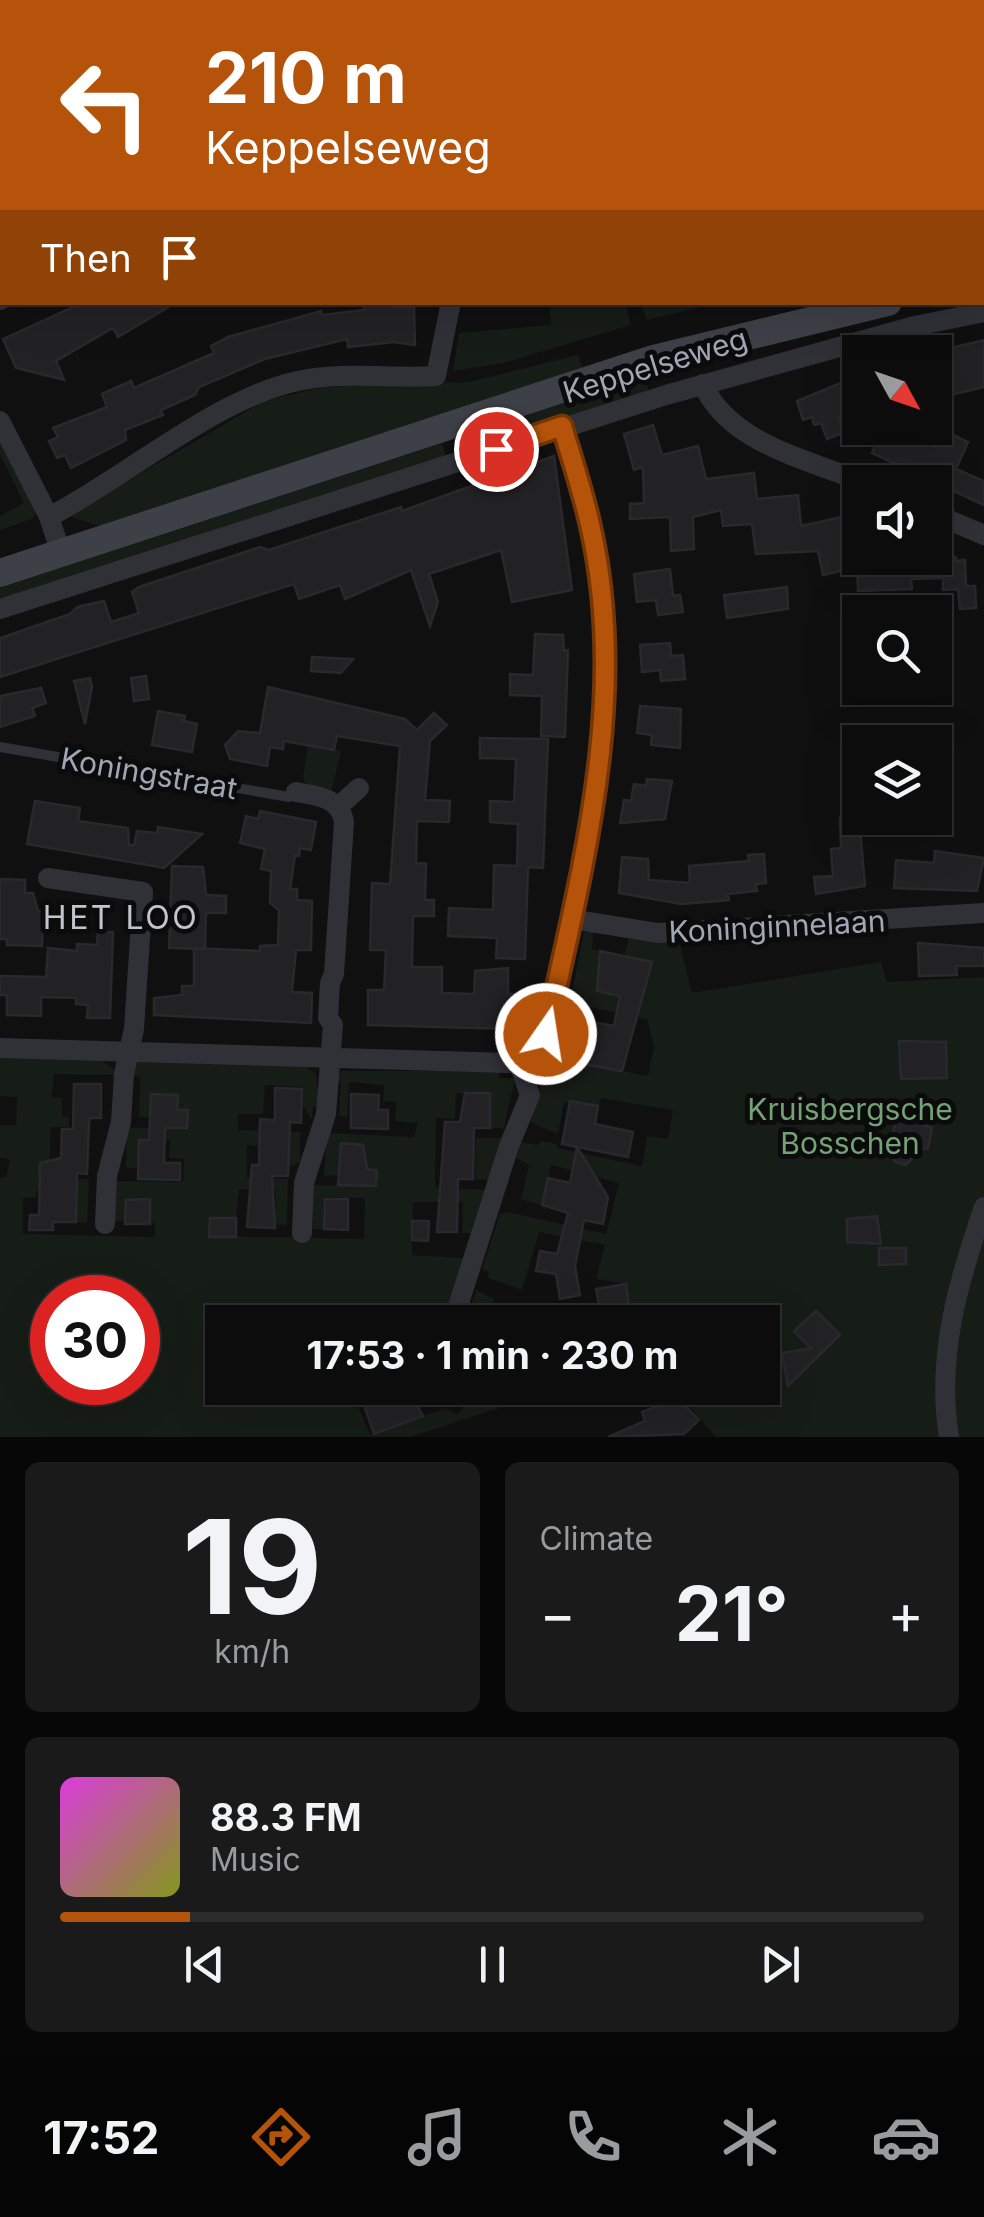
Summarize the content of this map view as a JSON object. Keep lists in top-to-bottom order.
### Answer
{
  "streets": {
    "main road": ["Keppelseweg"],
    "street": ["Koninginnelaan"],
    "lane": ["Koningstraat"]
  },
  "districts": ["HET LOO"],
  "parks": ["Kruisbergsche Bosschen"],
  "north": "bottom right",
  "page": {
    "turn": ["210 m", "Keppelseweg"],
    "then": "Then",
    "limit": "30",
    "trip": "17:53 · 1 min · 230 m",
    "tile": [
      ["19", "km/h"],
      "Climate"
    ],
    "heat": ["−", "21°", "+"],
    "song": ["88.3 FM", "Music"],
    "tabs": "17:52"
  }
}
